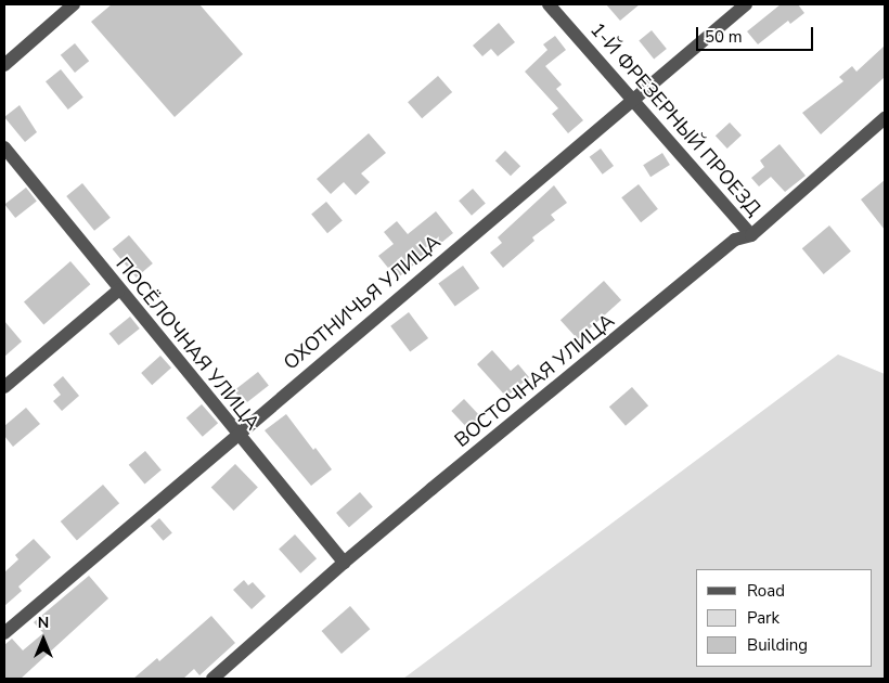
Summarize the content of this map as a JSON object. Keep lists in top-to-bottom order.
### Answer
{
  "streets": {
    "street": [
      "1-Й ФРЕЗЕРНЫЙ ПРОЕЗД",
      "ОХОТНИЧЬЯ УЛИЦА",
      "ПОСЁЛОЧНАЯ УЛИЦА",
      "ВОСТОЧНАЯ УЛИЦА"
    ]
  },
  "crossings": [
    ["1-Й ФРЕЗЕРНЫЙ ПРОЕЗД", "ОХОТНИЧЬЯ УЛИЦА"],
    ["1-Й ФРЕЗЕРНЫЙ ПРОЕЗД", "ВОСТОЧНАЯ УЛИЦА"],
    ["ОХОТНИЧЬЯ УЛИЦА", "ПОСЁЛОЧНАЯ УЛИЦА"],
    ["ПОСЁЛОЧНАЯ УЛИЦА", "ВОСТОЧНАЯ УЛИЦА"]
  ],
  "legend": ["Road", "Park", "Building"],
  "scale_bar": "50 m",
  "north": "top"
}
